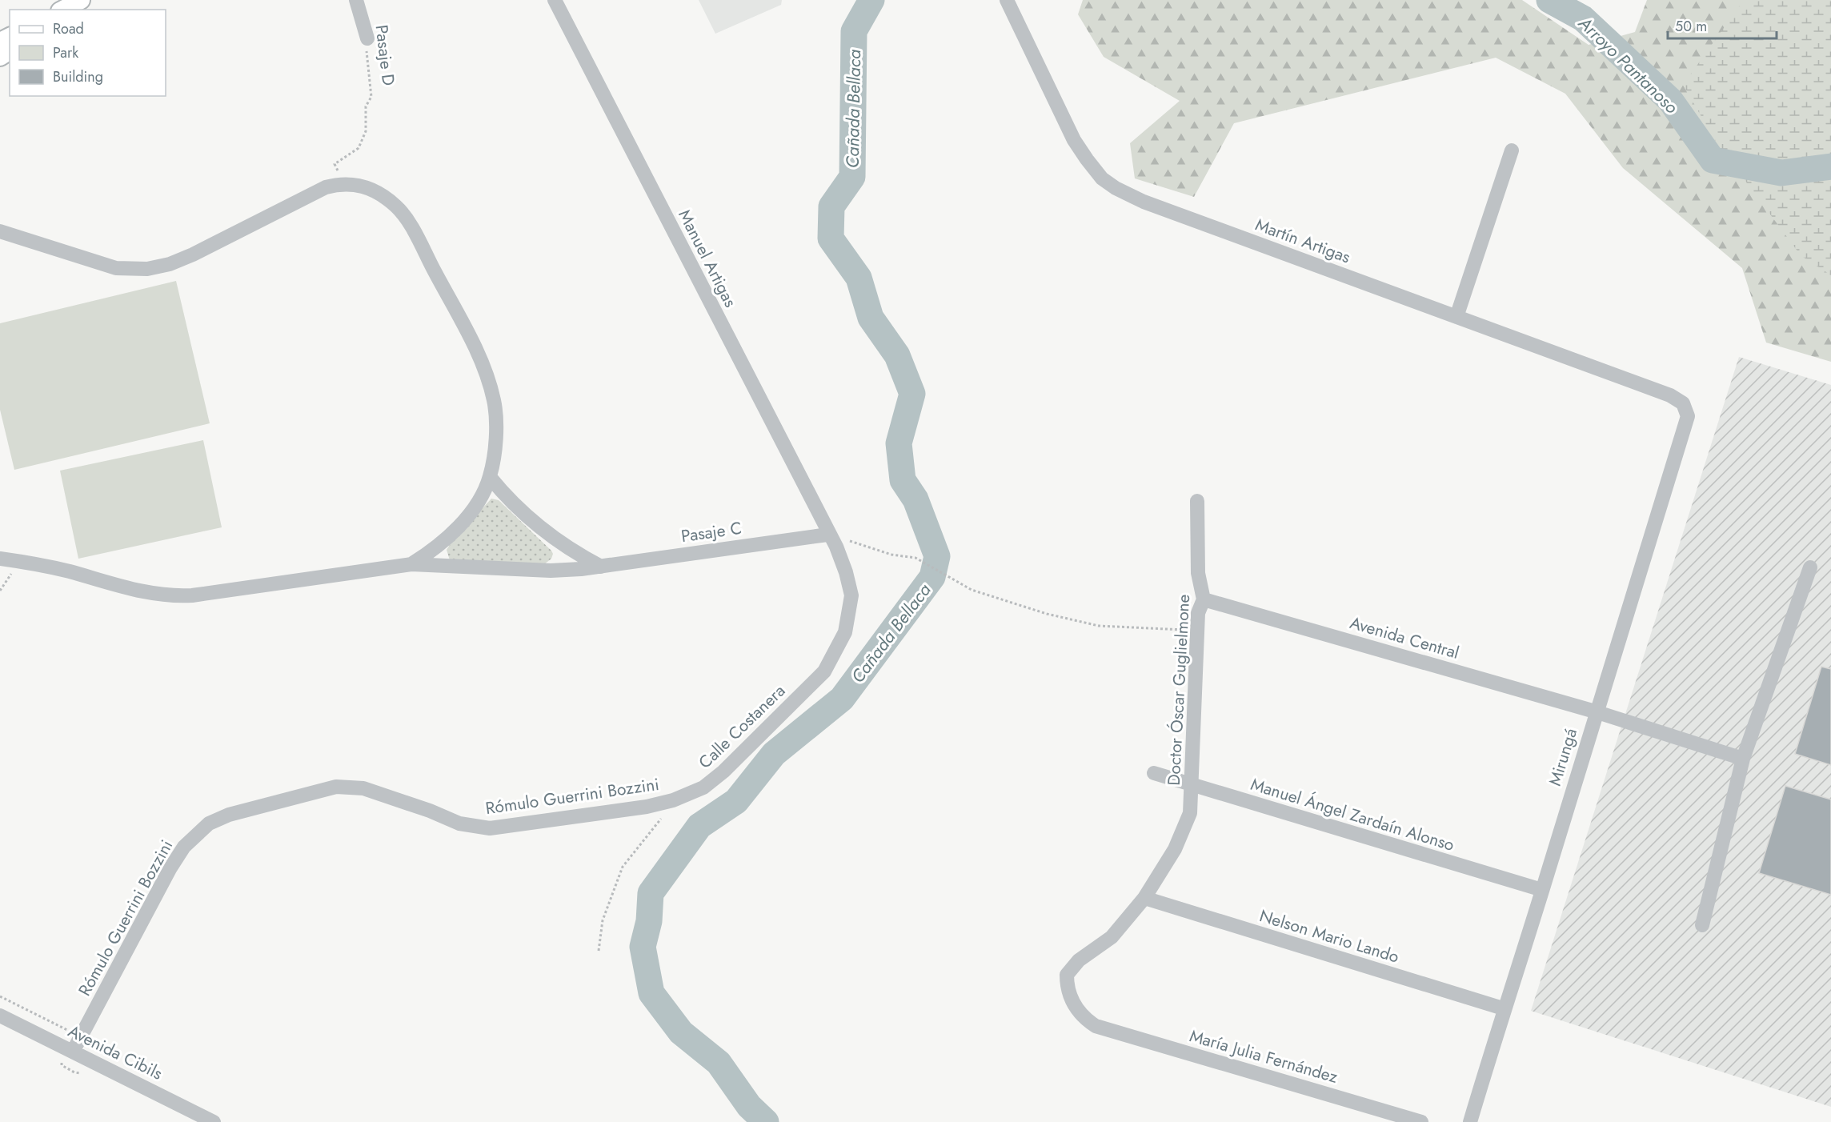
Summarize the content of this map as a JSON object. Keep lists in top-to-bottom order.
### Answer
{
  "streets": {
    "street": [
      "Pasaje D",
      "Martín Artigas",
      "Manuel Artigas",
      "Pasaje C",
      "Avenida Central",
      "Doctor Óscar Guglielmone",
      "Calle Costanera",
      "Mirungá",
      "Rómulo Guerrini Bozzini",
      "Manuel Ángel Zardaín Alonso",
      "Nelson Mario Lando",
      "Avenida Cibils",
      "María Julia Fernández"
    ]
  },
  "crossings": [
    ["Martín Artigas", "Mirungá"],
    ["Manuel Artigas", "Pasaje C"],
    ["Manuel Artigas", "Calle Costanera"],
    ["Pasaje C", "Calle Costanera"],
    ["Avenida Central", "Doctor Óscar Guglielmone"],
    ["Avenida Central", "Mirungá"],
    ["Doctor Óscar Guglielmone", "Manuel Ángel Zardaín Alonso"],
    ["Doctor Óscar Guglielmone", "Nelson Mario Lando"],
    ["Doctor Óscar Guglielmone", "María Julia Fernández"],
    ["Calle Costanera", "Rómulo Guerrini Bozzini"],
    ["Mirungá", "Manuel Ángel Zardaín Alonso"],
    ["Mirungá", "Nelson Mario Lando"],
    ["Rómulo Guerrini Bozzini", "Avenida Cibils"]
  ],
  "water": ["Arroyo Pantanoso", "Cañada Bellaca"],
  "legend": ["Road", "Park", "Building"],
  "scale_bar": "50 m"
}
